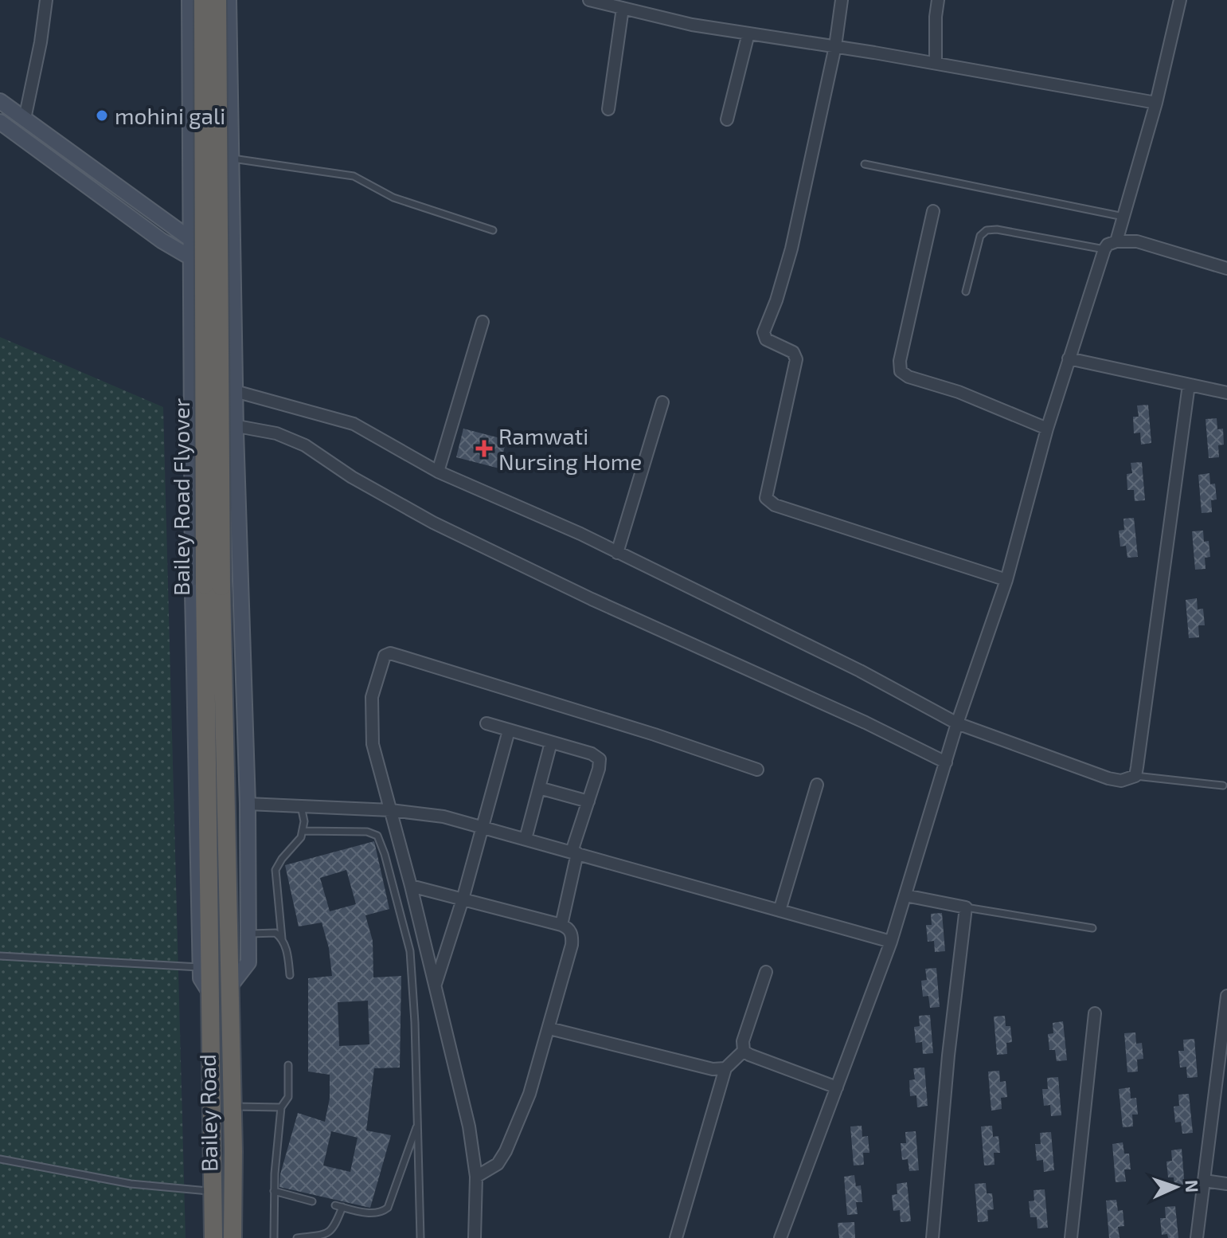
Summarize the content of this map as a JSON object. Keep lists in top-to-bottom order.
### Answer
{
  "streets": {
    "highway": ["Bailey Road Flyover", "Bailey Road"]
  },
  "crossings": [
    ["Bailey Road Flyover", "Bailey Road"]
  ],
  "places": {
    "other": ["mohini gali"],
    "health": ["Ramwati Nursing Home"]
  },
  "north": "right"
}
